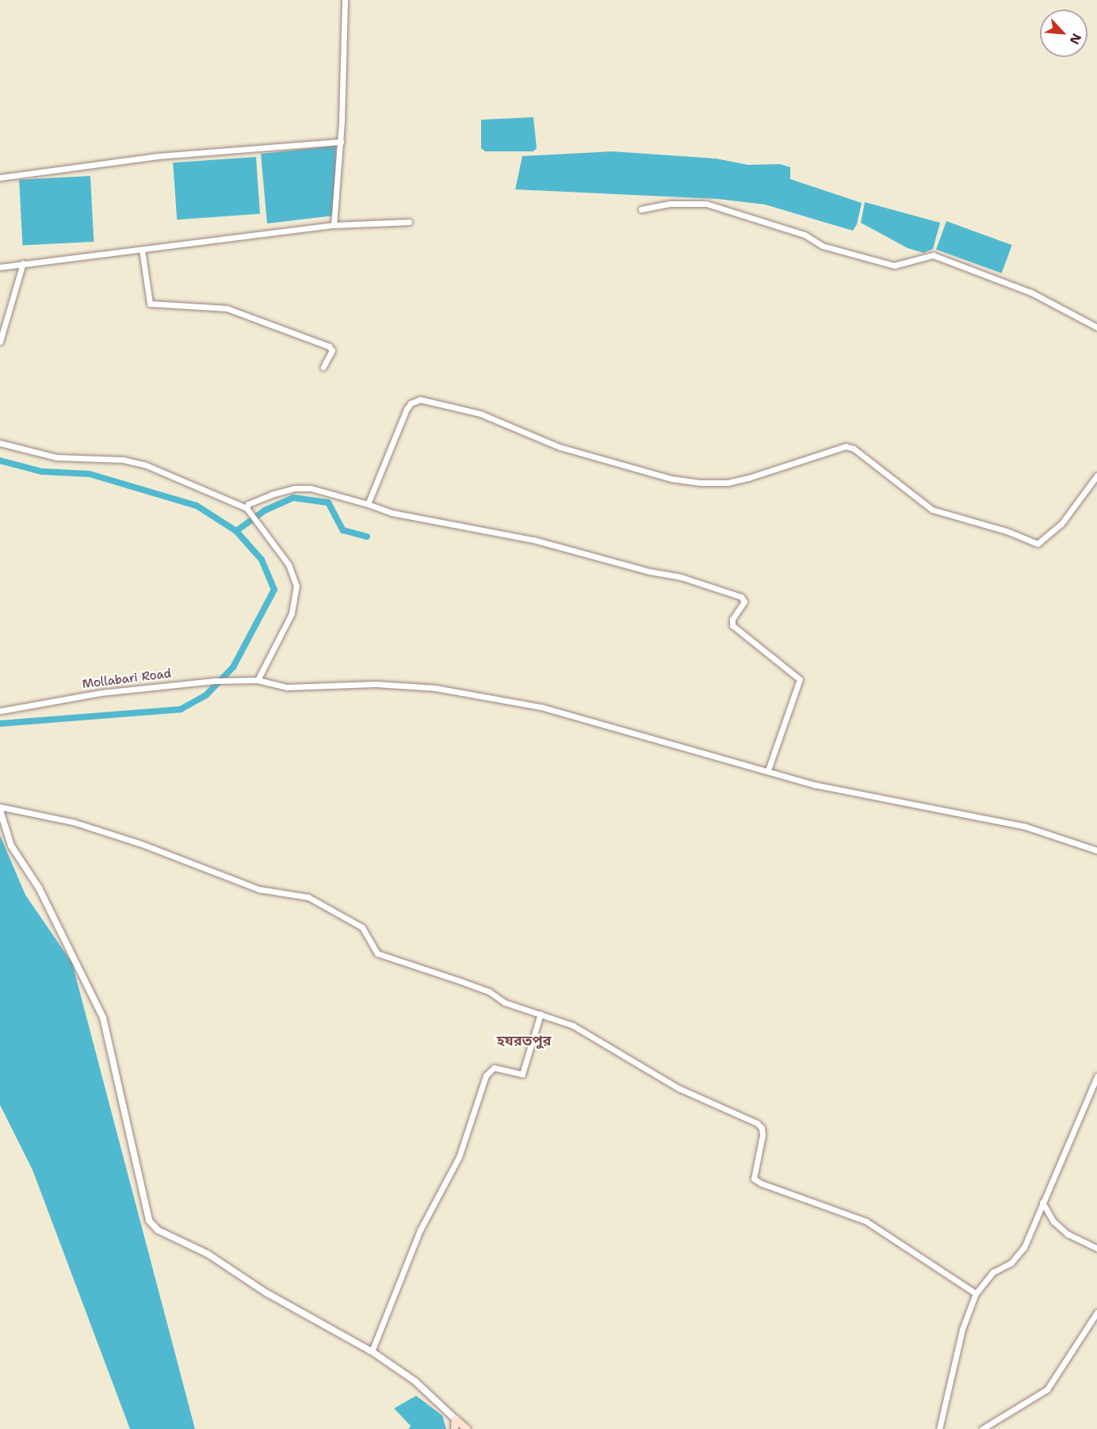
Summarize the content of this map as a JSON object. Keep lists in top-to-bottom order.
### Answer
{
  "streets": {
    "street": ["Mollabari Road"]
  },
  "districts": ["হযরতপুর"],
  "north": "bottom right"
}
